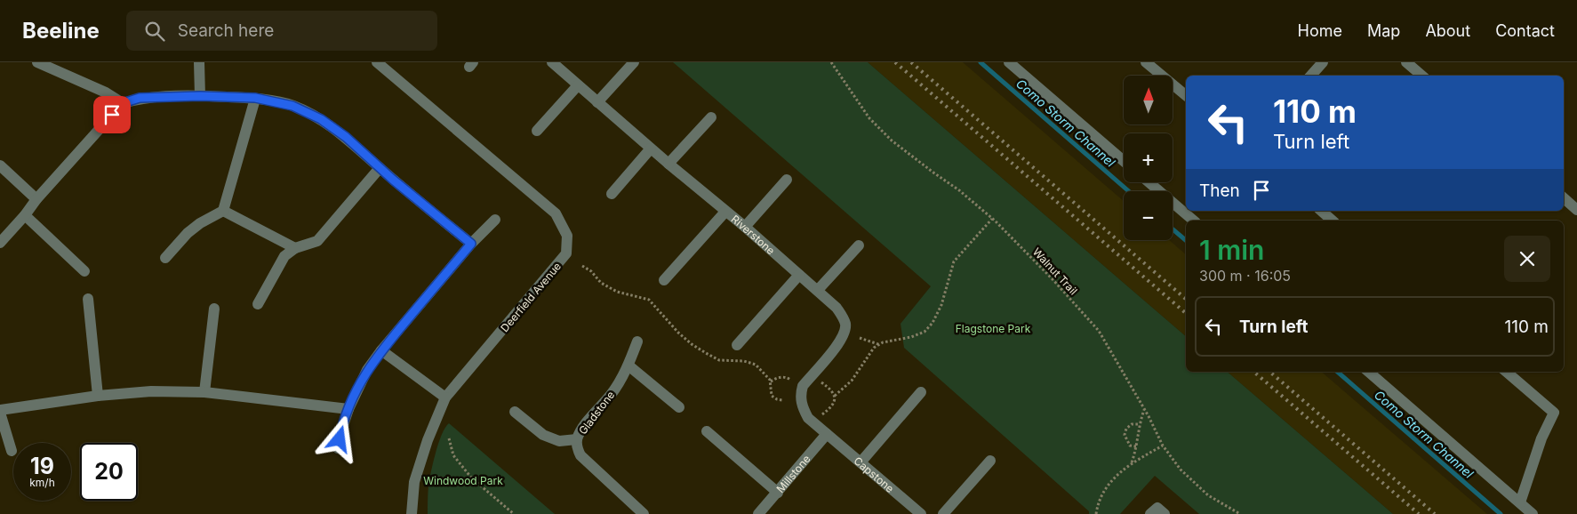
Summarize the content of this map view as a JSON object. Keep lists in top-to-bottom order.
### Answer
{
  "streets": {
    "street": [
      "Riverstone",
      "Deerfield Avenue",
      "Gladstone",
      "Millstone",
      "Capstone"
    ],
    "path": ["Walnut Trail"]
  },
  "crossings": [
    ["Riverstone", "Millstone"],
    ["Riverstone", "Capstone"],
    ["Millstone", "Capstone"]
  ],
  "water": ["Como Storm Channel"],
  "parks": ["Flagstone Park", "Windwood Park"],
  "north": "top",
  "page": {
    "header": "Beeline",
    "search": "Search here",
    "nav": [
      "Home",
      "Map",
      "About",
      "Contact"
    ],
    "map_buttons": ["+", "−"],
    "turn": ["110 m", "Turn left"],
    "then": "Then",
    "heading": ["1 min", "300 m · 16:05"],
    "list": [
      {
        "name": "Turn left",
        "value": "110 m"
      }
    ],
    "speed": "19 km/h",
    "limit": "20"
  }
}
